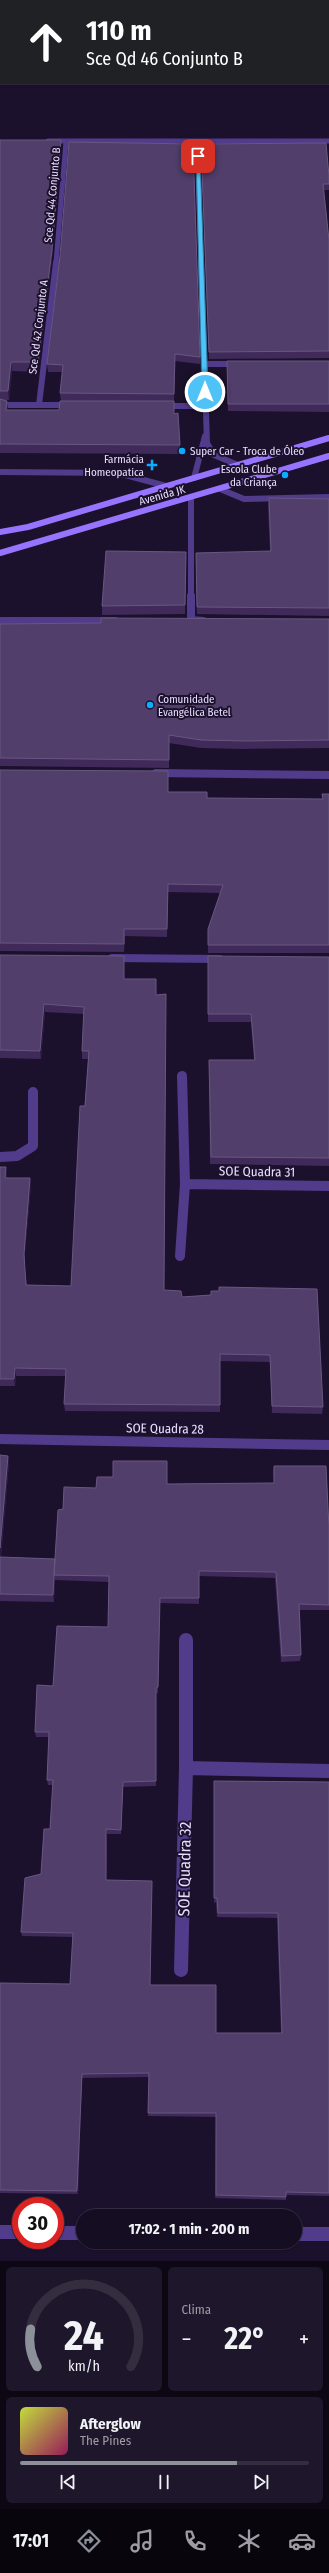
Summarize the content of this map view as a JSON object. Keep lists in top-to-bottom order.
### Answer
{
  "streets": {
    "main road": ["Avenida JK"],
    "street": [
      "Sce Qd 44 Conjunto B",
      "Sce Qd 42 Conjunto A",
      "SOE Quadra 31",
      "SOE Quadra 28",
      "SOE Quadra 32"
    ]
  },
  "crossings": [
    ["Sce Qd 44 Conjunto B", "Sce Qd 42 Conjunto A"]
  ],
  "places": {
    "other": ["Super Car - Troca de Óleo", "Escola Clube da Criança", "Comunidade Evangélica Betel"],
    "health": ["Farmácia Homeopatica"]
  },
  "page": {
    "turn": ["110 m", "Sce Qd 46 Conjunto B"],
    "limit": "30",
    "trip": "17:02 · 1 min · 200 m",
    "tile": "Clima",
    "heat": ["−", "22°", "+"],
    "song": ["Afterglow", "The Pines"],
    "tabs": "17:01",
    "gauge": ["24", "km/h"]
  }
}
